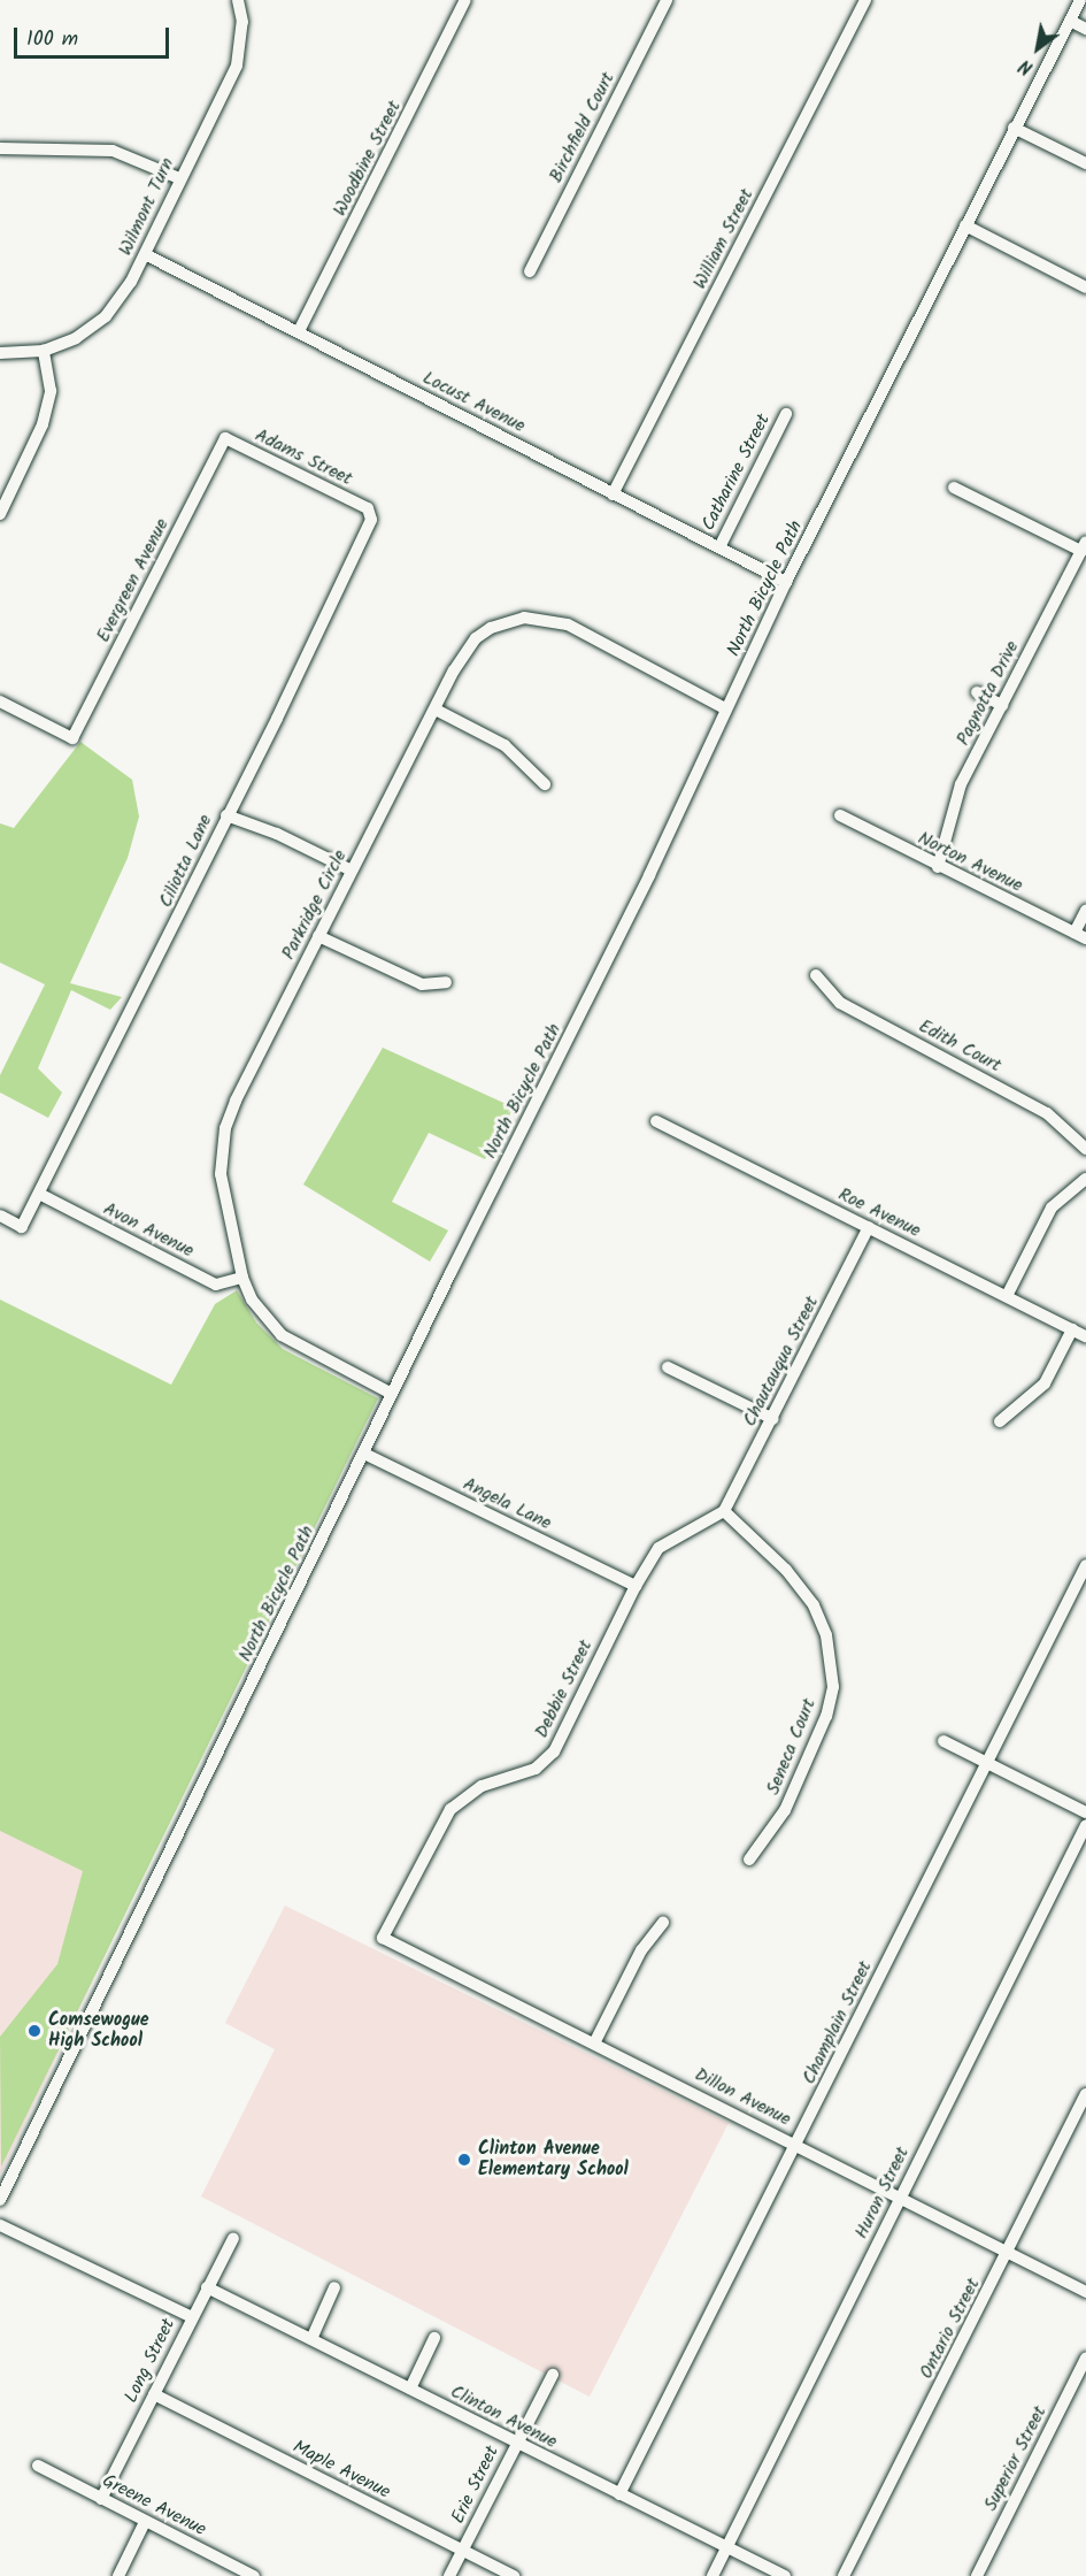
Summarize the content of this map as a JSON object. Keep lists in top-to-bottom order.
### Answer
{
  "streets": {
    "street": [
      "Birchfield Court",
      "Woodbine Street",
      "Wilmont Turn",
      "William Street",
      "Locust Avenue",
      "Adams Street",
      "Catharine Street",
      "Evergreen Avenue",
      "North Bicycle Path",
      "Pagnotta Drive",
      "Ciliotta Lane",
      "Norton Avenue",
      "Parkridge Circle",
      "Edith Court",
      "Roe Avenue",
      "Avon Avenue",
      "Chautauqua Street",
      "Angela Lane",
      "Debbie Street",
      "Seneca Court",
      "Champlain Street",
      "Dillon Avenue",
      "Huron Street",
      "Ontario Street",
      "Long Street",
      "Clinton Avenue",
      "Superior Street",
      "Maple Avenue",
      "Erie Street",
      "Greene Avenue"
    ]
  },
  "crossings": [
    ["Woodbine Street", "Locust Avenue"],
    ["Wilmont Turn", "Locust Avenue"],
    ["William Street", "Locust Avenue"],
    ["Locust Avenue", "Catharine Street"],
    ["Locust Avenue", "North Bicycle Path"],
    ["Adams Street", "Evergreen Avenue"],
    ["Adams Street", "Ciliotta Lane"],
    ["North Bicycle Path", "Parkridge Circle"],
    ["North Bicycle Path", "Angela Lane"],
    ["Pagnotta Drive", "Norton Avenue"],
    ["Ciliotta Lane", "Avon Avenue"],
    ["Parkridge Circle", "Avon Avenue"],
    ["Roe Avenue", "Chautauqua Street"],
    ["Chautauqua Street", "Debbie Street"],
    ["Chautauqua Street", "Seneca Court"],
    ["Angela Lane", "Debbie Street"],
    ["Debbie Street", "Seneca Court"],
    ["Debbie Street", "Dillon Avenue"],
    ["Champlain Street", "Dillon Avenue"],
    ["Champlain Street", "Clinton Avenue"],
    ["Dillon Avenue", "Huron Street"],
    ["Dillon Avenue", "Ontario Street"],
    ["Huron Street", "Clinton Avenue"],
    ["Long Street", "Clinton Avenue"],
    ["Long Street", "Maple Avenue"],
    ["Long Street", "Greene Avenue"],
    ["Clinton Avenue", "Erie Street"],
    ["Maple Avenue", "Erie Street"]
  ],
  "places": ["Comsewogue High School", "Clinton Avenue Elementary School"],
  "scale_bar": "100 m",
  "north": "bottom left"
}
